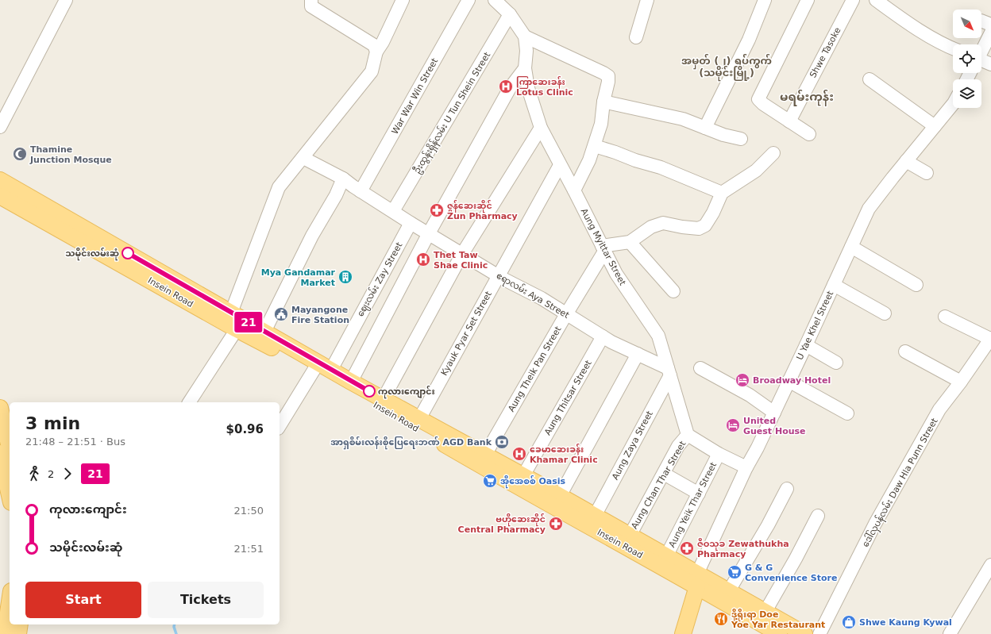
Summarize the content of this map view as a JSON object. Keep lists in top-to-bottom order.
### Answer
{
  "streets": {
    "main road": ["Insein Road"],
    "street": [
      "Shwe Tasoke",
      "War War Win Street",
      "ဦးထွန်းရှိန်လမ်း U Tun Shein Street",
      "Aung Myittar Street",
      "ဈေးလမ်း Zay Street",
      "ဧရာလမ်း Aya Street",
      "U Yae Khel Street",
      "Kyauk Pyar Set Street",
      "Aung Theik Pan Street",
      "Aung Thitsar Street",
      "Aung Zaya Street",
      "ဒေါ်လှပန်လမ်း Daw Hla Punn Street",
      "Aung Chan Thar Street",
      "Aung Yeik Thar Street"
    ]
  },
  "crossings": [
    ["War War Win Street", "ဧရာလမ်း Aya Street"],
    ["ဦးထွန်းရှိန်လမ်း U Tun Shein Street", "Aung Myittar Street"],
    ["ဦးထွန်းရှိန်လမ်း U Tun Shein Street", "ဧရာလမ်း Aya Street"],
    ["Aung Myittar Street", "ဧရာလမ်း Aya Street"],
    ["Aung Myittar Street", "Kyauk Pyar Set Street"],
    ["Aung Myittar Street", "Aung Theik Pan Street"],
    ["Aung Myittar Street", "Aung Zaya Street"],
    ["Aung Myittar Street", "Aung Chan Thar Street"],
    ["ဈေးလမ်း Zay Street", "Insein Road"],
    ["ဈေးလမ်း Zay Street", "ဧရာလမ်း Aya Street"],
    ["Insein Road", "U Yae Khel Street"],
    ["Insein Road", "Kyauk Pyar Set Street"],
    ["Insein Road", "Aung Theik Pan Street"],
    ["Insein Road", "Aung Thitsar Street"],
    ["Insein Road", "Aung Zaya Street"],
    ["Insein Road", "Aung Chan Thar Street"],
    ["Insein Road", "Aung Yeik Thar Street"],
    ["ဧရာလမ်း Aya Street", "Kyauk Pyar Set Street"],
    ["ဧရာလမ်း Aya Street", "Aung Theik Pan Street"],
    ["ဧရာလမ်း Aya Street", "Aung Thitsar Street"],
    ["ဧရာလမ်း Aya Street", "Aung Zaya Street"]
  ],
  "districts": ["အမှတ် (၂) ရပ်ကွက် (သမိုင်းမြို့)", "မရမ်းကုန်း"],
  "places": {
    "hospital": ["ကြာဆေးခန်း Lotus Clinic", "Thet Taw Shae Clinic", "ခေမာဆေးခန်း Khamar Clinic"],
    "mosque": ["Thamine Junction Mosque"],
    "pharmacy": ["ဇွန်ဆေးဆိုင် Zun Pharmacy", "ဗဟိုဆေးဆိုင် Central Pharmacy", "ဇီဝသုခ Zewathukha Pharmacy"],
    "other": ["သမိုင်းလမ်းဆုံ", "ကုလားကျောင်း"],
    "building": ["Mya Gandamar Market"],
    "public building": ["Mayangone Fire Station"],
    "hotel": ["Broadway Hotel", "United Guest House"],
    "bank": ["အာရှစိမ်းလန်းစိုပြေရေးဘဏ် AGD Bank"],
    "supermarket": ["အိုအေစစ် Oasis", "G & G Convenience Store"],
    "restaurant": ["ဒို့ရိုးရာ Doe Yoe Yar Restaurant"],
    "shop": ["Shwe Kaung Kywal"]
  },
  "lines": ["bus line 21"],
  "north": "bottom right",
  "page": {
    "on_map": "21",
    "heading": ["3 min", "21:48 – 21:51 · Bus", "$0.96"],
    "legs": ["2", "21"],
    "list": [
      {
        "name": "ကုလားကျောင်း",
        "value": "21:50"
      },
      {
        "name": "သမိုင်းလမ်းဆုံ",
        "value": "21:51"
      }
    ],
    "buttons": ["Start", "Tickets"]
  }
}
